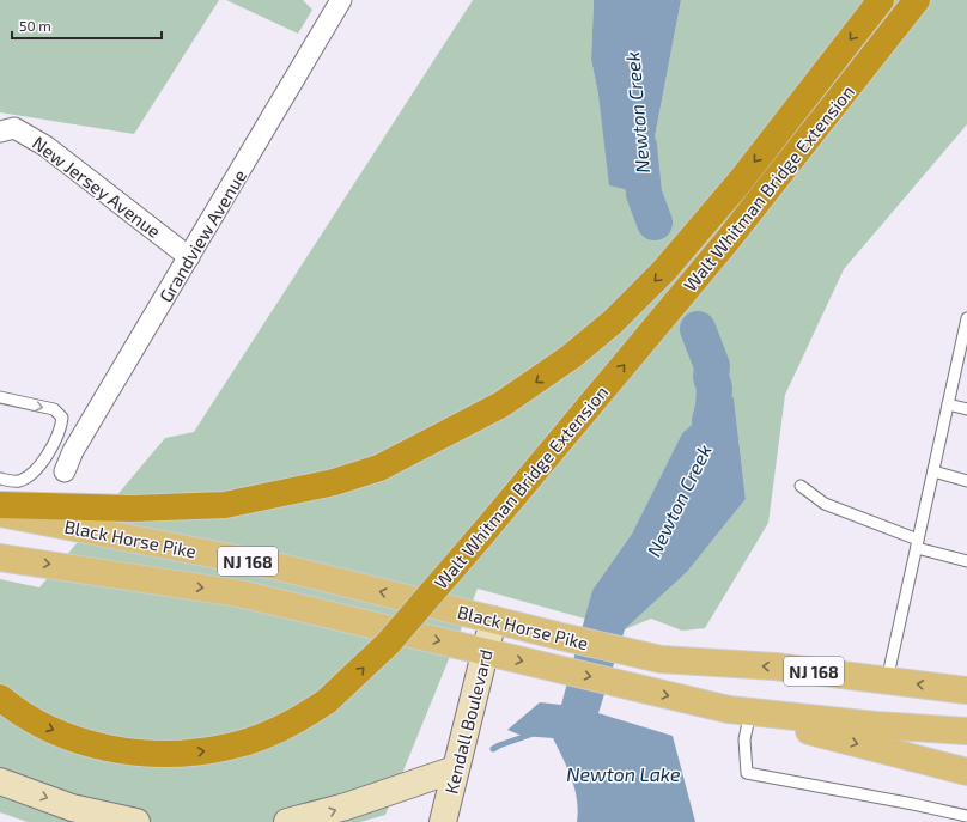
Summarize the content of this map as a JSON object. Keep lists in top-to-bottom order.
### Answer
{
  "streets": {
    "highway": ["Walt Whitman Bridge Extension"],
    "main road": ["Black Horse Pike", "NJ 168"],
    "street": ["New Jersey Avenue", "Grandview Avenue", "Kendall Boulevard"]
  },
  "crossings": [
    ["New Jersey Avenue", "Grandview Avenue"],
    ["Black Horse Pike", "Kendall Boulevard"]
  ],
  "water": ["Newton Creek", "Newton Lake"],
  "scale_bar": "50 m"
}
